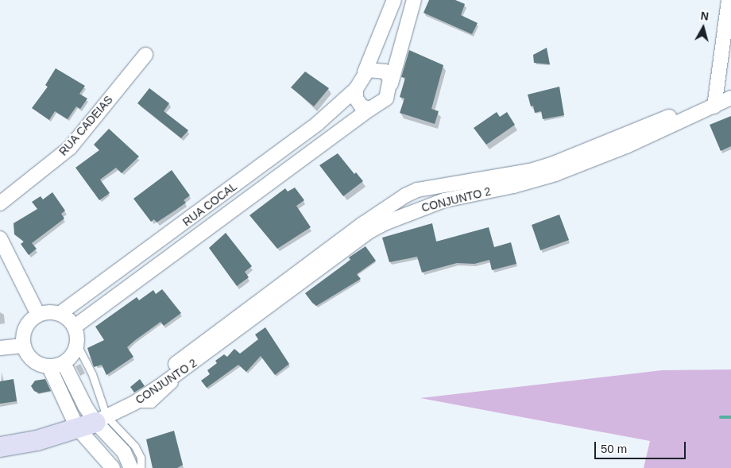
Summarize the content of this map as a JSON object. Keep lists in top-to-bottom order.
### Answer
{
  "streets": {
    "street": ["RUA CADEIAS", "CONJUNTO 2", "RUA COCAL"]
  },
  "scale_bar": "50 m",
  "north": "top"
}
